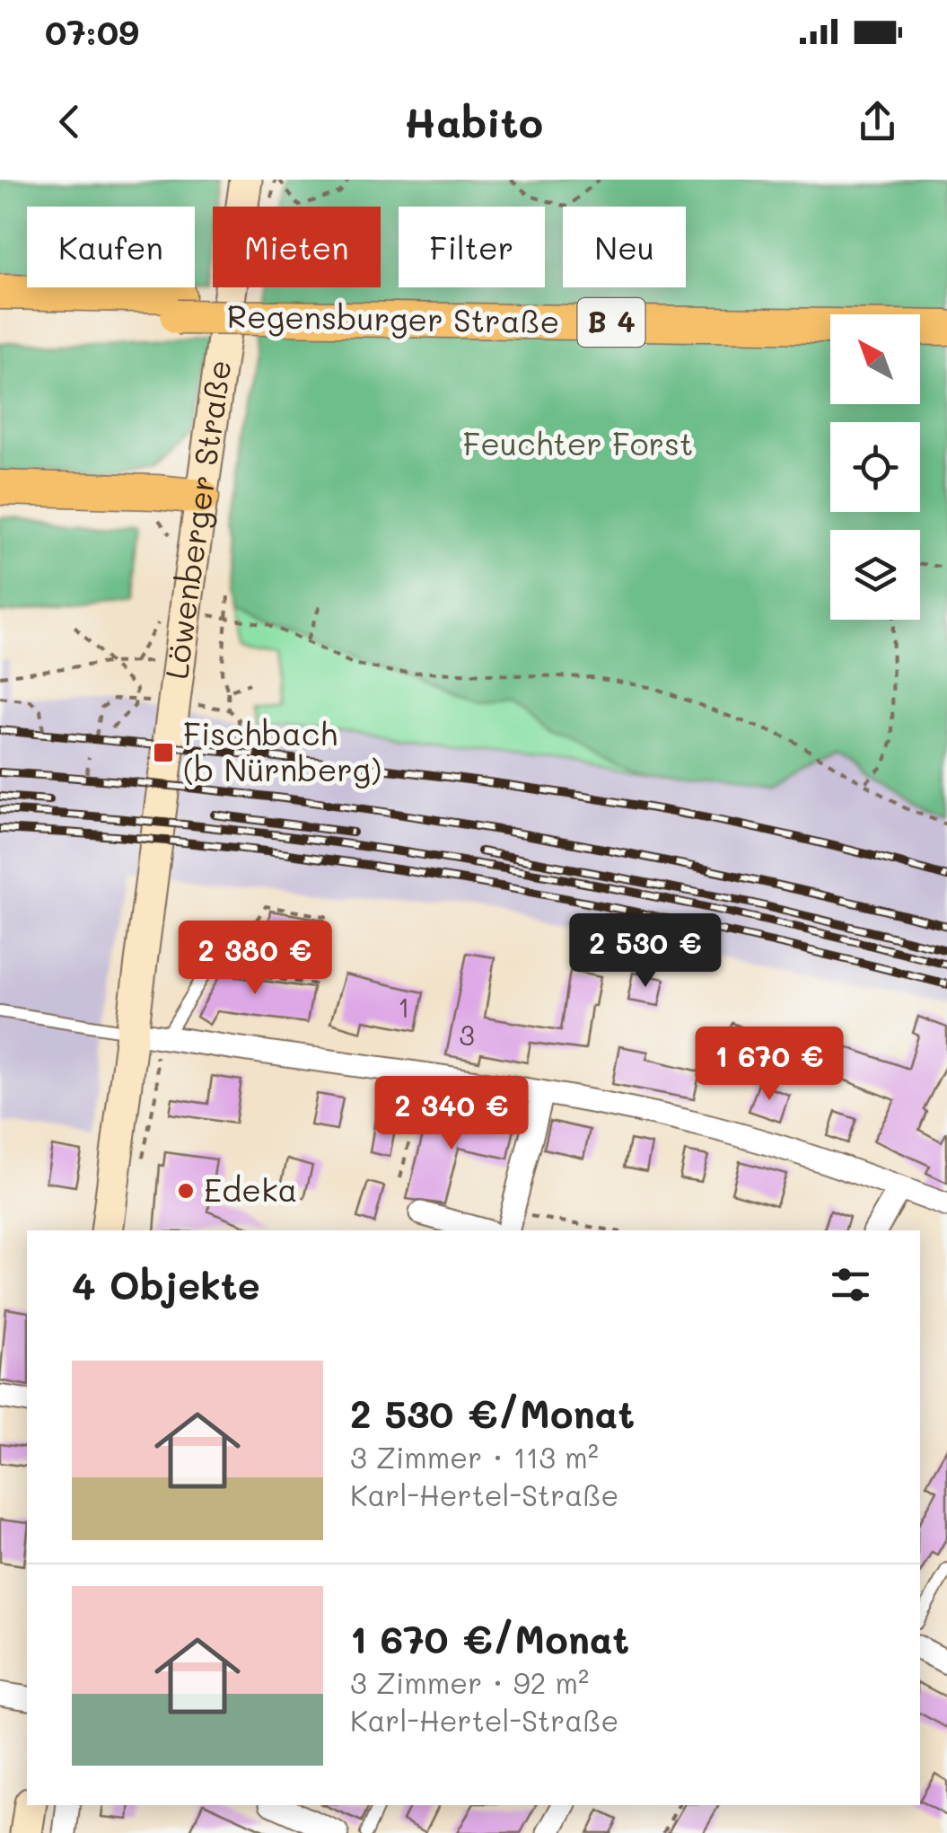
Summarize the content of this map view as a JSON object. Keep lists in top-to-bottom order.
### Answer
{
  "streets": {
    "main road": ["Regensburger Straße", "B 4"],
    "street": ["Löwenberger Straße"]
  },
  "parks": ["Feuchter Forst"],
  "places": {
    "transit": ["Fischbach (b Nürnberg)"],
    "other": ["Edeka"]
  },
  "house_numbers": ["1", "3"],
  "north": "top left",
  "page": {
    "status": "07:09",
    "header": "Habito",
    "chip": [
      "Kaufen",
      "Mieten",
      "Filter",
      "Neu"
    ],
    "price": [
      "2 530 €",
      "2 380 €",
      "1 670 €",
      "2 340 €"
    ],
    "heading": "4 Objekte",
    "list": [
      {
        "name": "2 530 €/Monat",
        "note": "3 Zimmer · 113 m² · Karl-Hertel-Straße"
      },
      {
        "name": "1 670 €/Monat",
        "note": "3 Zimmer · 92 m² · Karl-Hertel-Straße"
      }
    ]
  }
}
